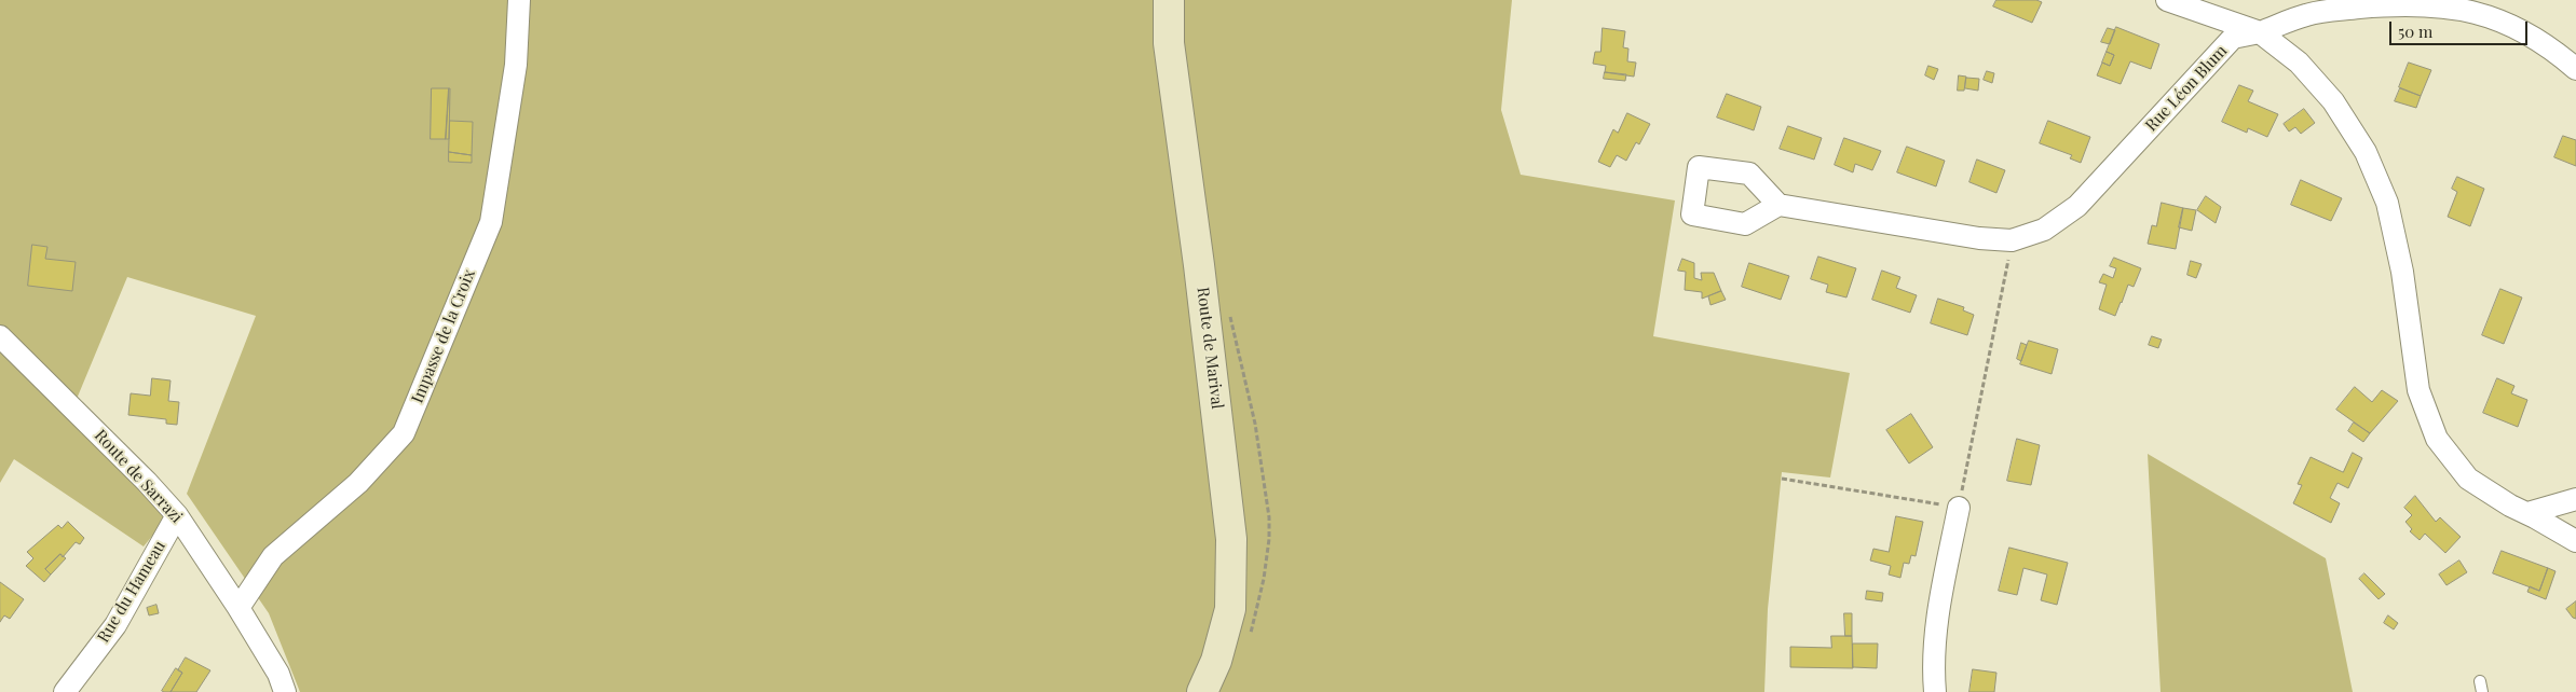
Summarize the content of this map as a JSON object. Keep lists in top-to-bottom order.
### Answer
{
  "streets": {
    "main road": ["Route de Marival"],
    "street": [
      "Rue Léon Blum",
      "Impasse de la Croix",
      "Route de Sarrazi",
      "Rue du Hameau"
    ]
  },
  "crossings": [
    ["Impasse de la Croix", "Route de Sarrazi"],
    ["Route de Sarrazi", "Rue du Hameau"]
  ],
  "scale_bar": "50 m"
}
